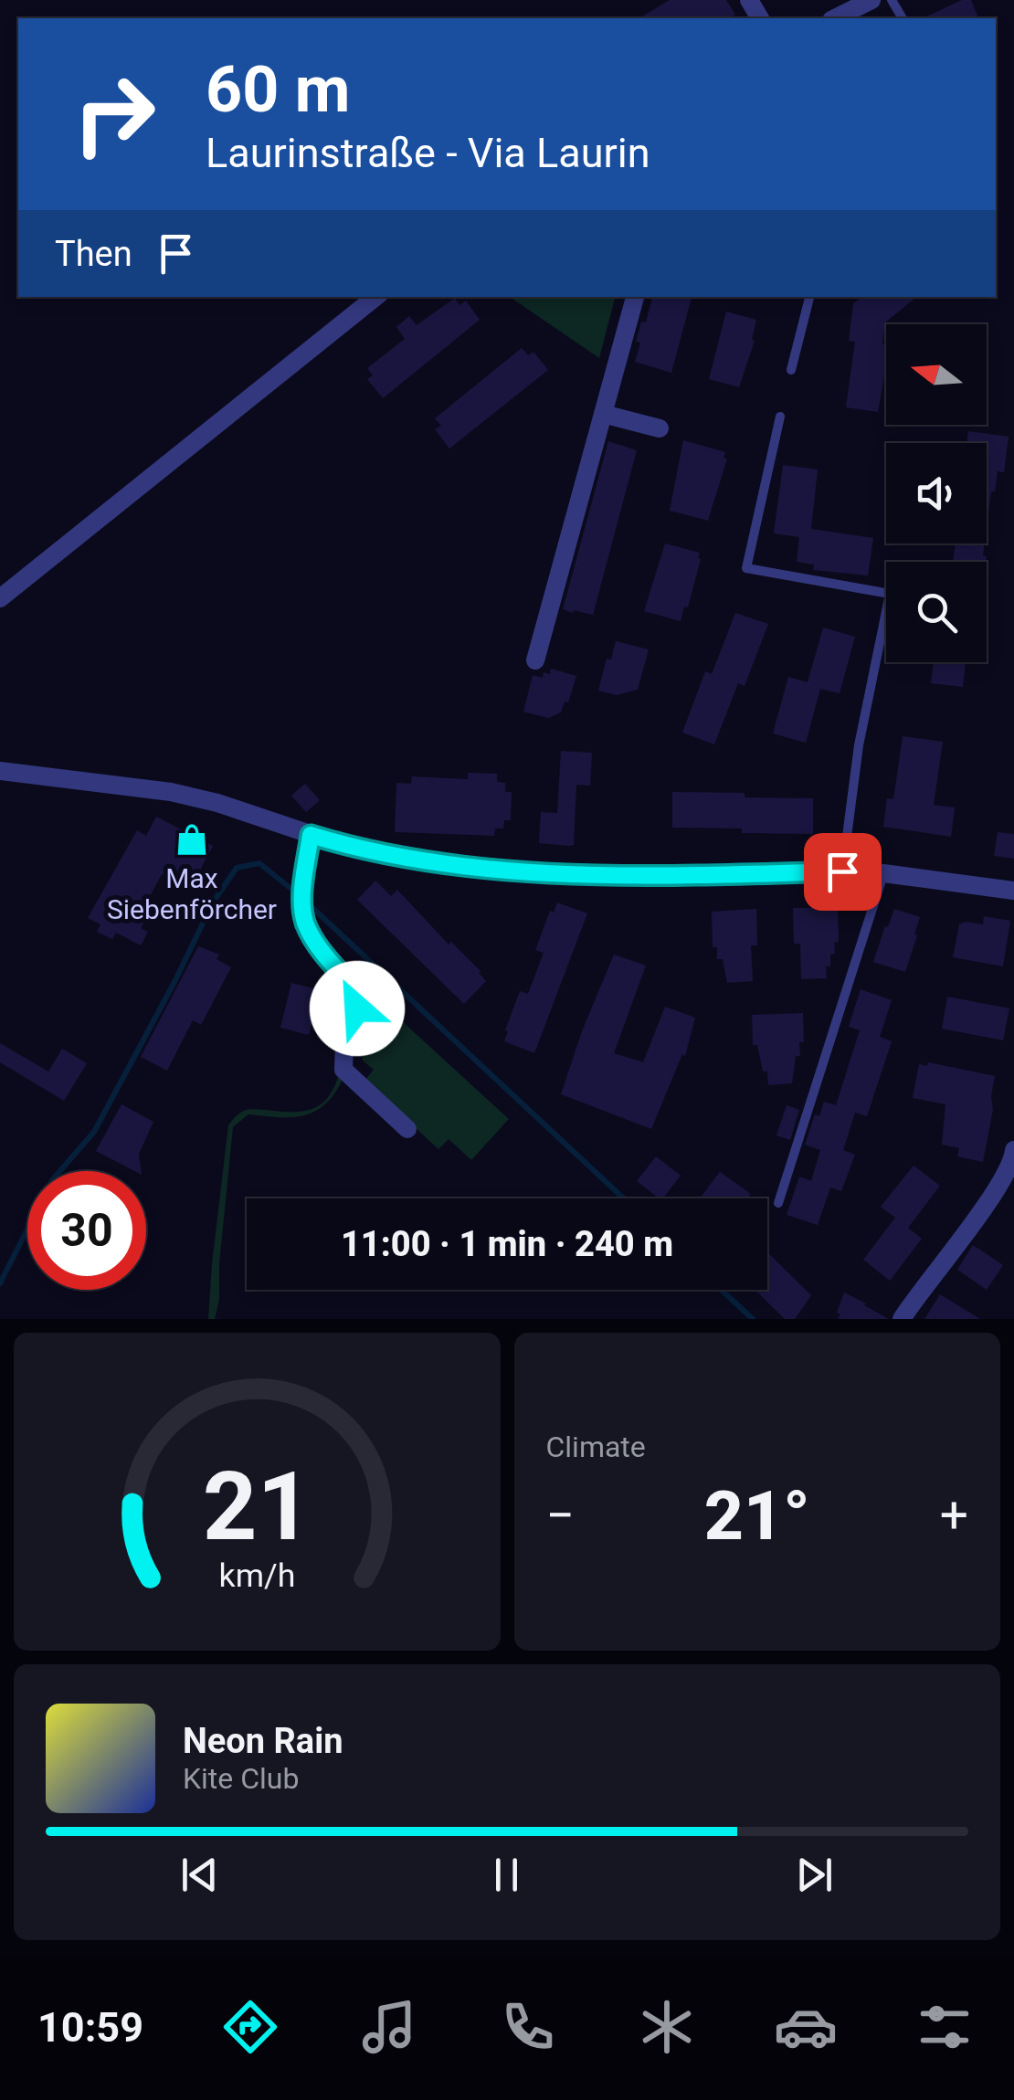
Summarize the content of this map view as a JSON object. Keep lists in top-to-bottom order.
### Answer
{
  "places": {
    "shop": ["Max Siebenförcher"]
  },
  "north": "left",
  "page": {
    "turn": ["60 m", "Laurinstraße - Via Laurin"],
    "then": "Then",
    "limit": "30",
    "trip": "11:00 · 1 min · 240 m",
    "tile": "Climate",
    "heat": ["−", "21°", "+"],
    "song": ["Neon Rain", "Kite Club"],
    "tabs": "10:59",
    "gauge": ["21", "km/h"]
  }
}
